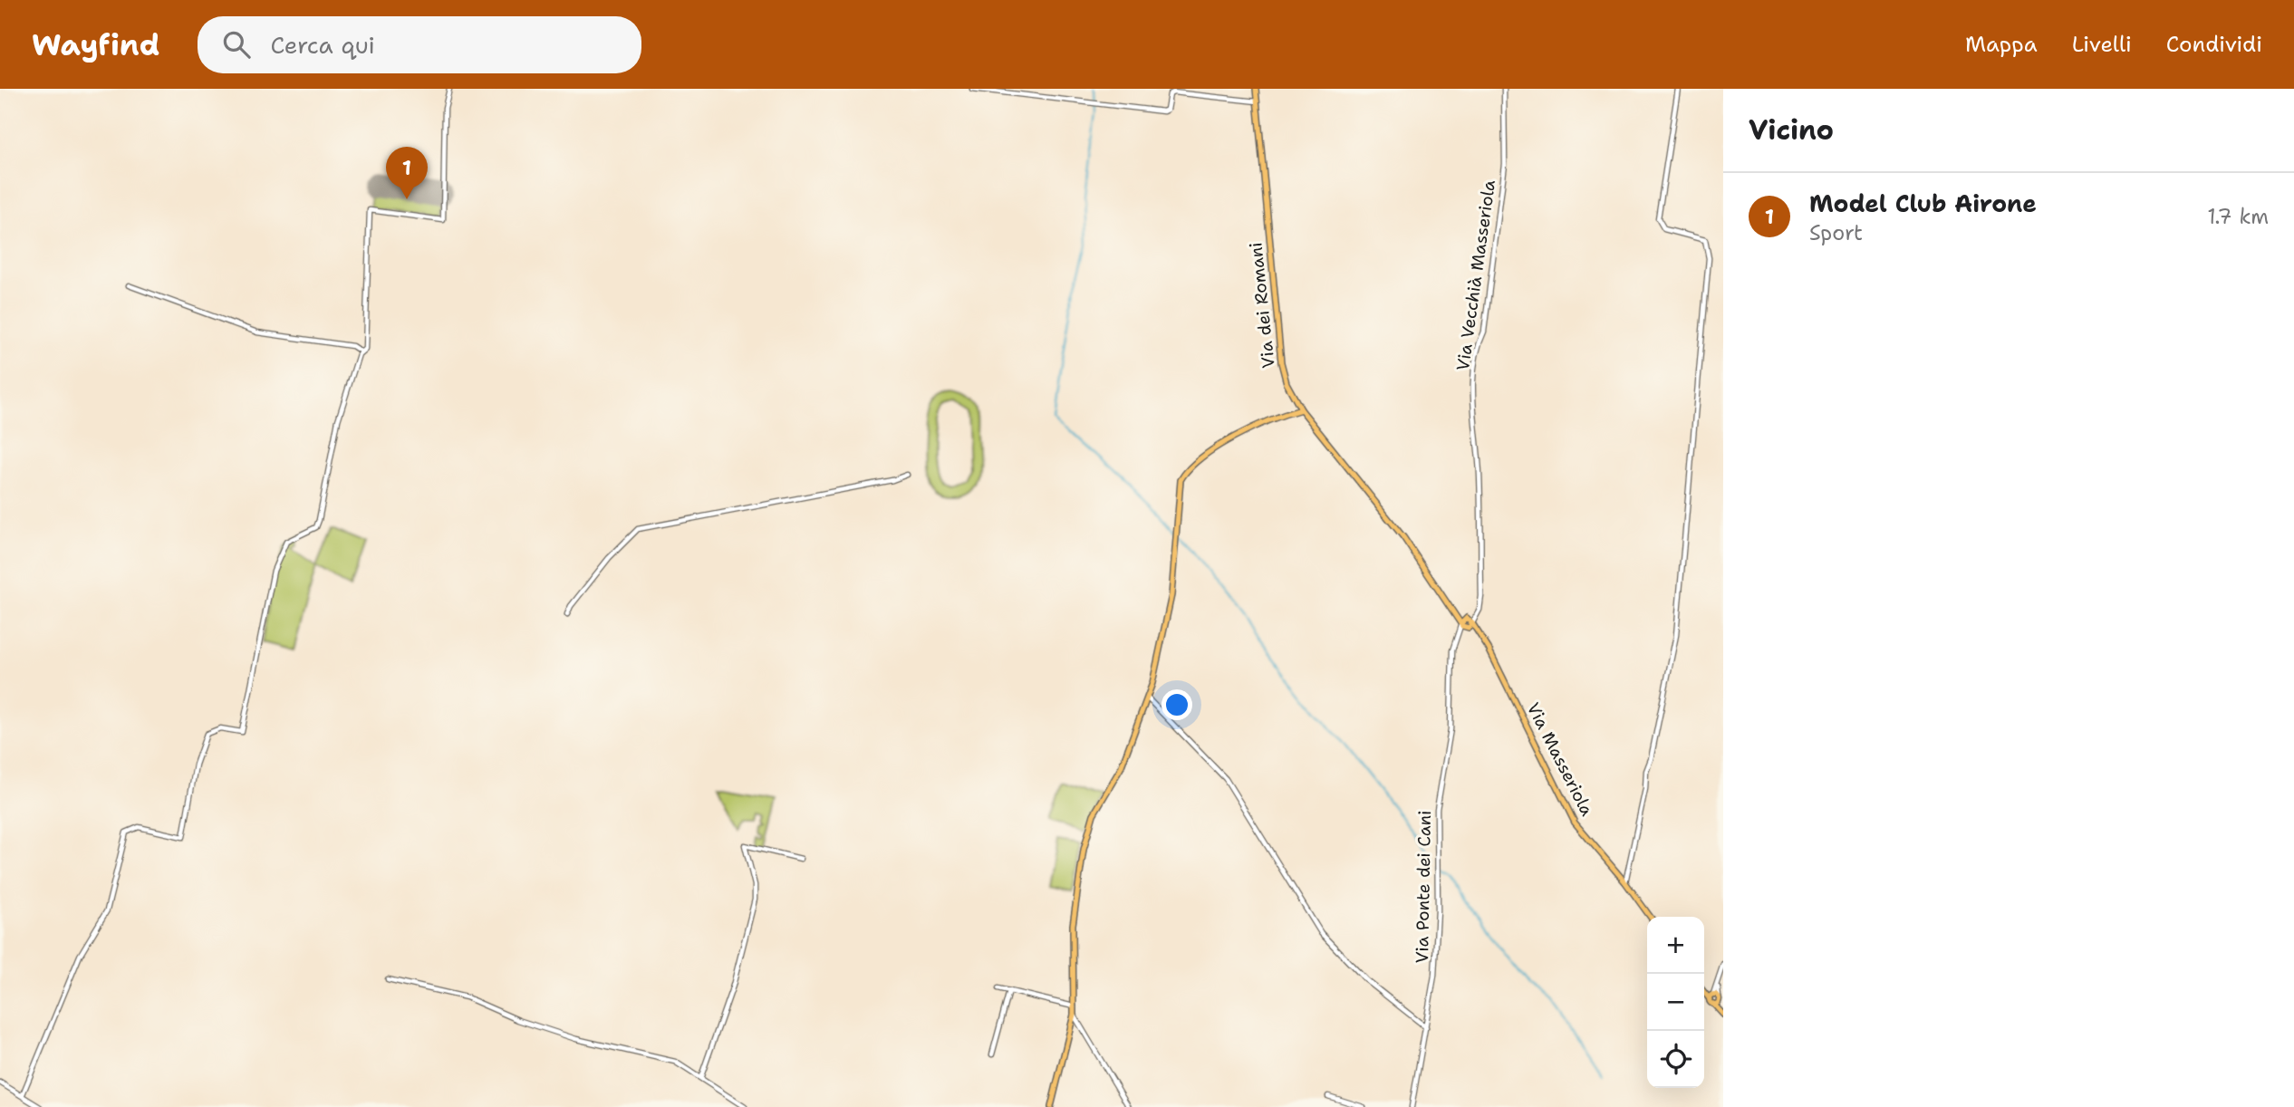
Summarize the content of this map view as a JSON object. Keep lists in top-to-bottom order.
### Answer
{
  "streets": {
    "main road": ["Via dei Romani", "Via Masseriola"],
    "street": ["Via Vecchià Masseriola", "Via Ponte dei Cani"]
  },
  "crossings": [
    ["Via Vecchià Masseriola", "Via Masseriola"],
    ["Via dei Romani", "Via Ponte dei Cani"]
  ],
  "page": {
    "header": "Wayfind",
    "search": "Cerca qui",
    "nav": ["Mappa", "Livelli", "Condividi"],
    "heading": "Vicino",
    "pins": "1",
    "list": [
      {
        "mark": "1",
        "name": "Model Club Airone",
        "note": "Sport",
        "value": "1.7 km"
      }
    ],
    "map_buttons": ["+", "−"]
  }
}
